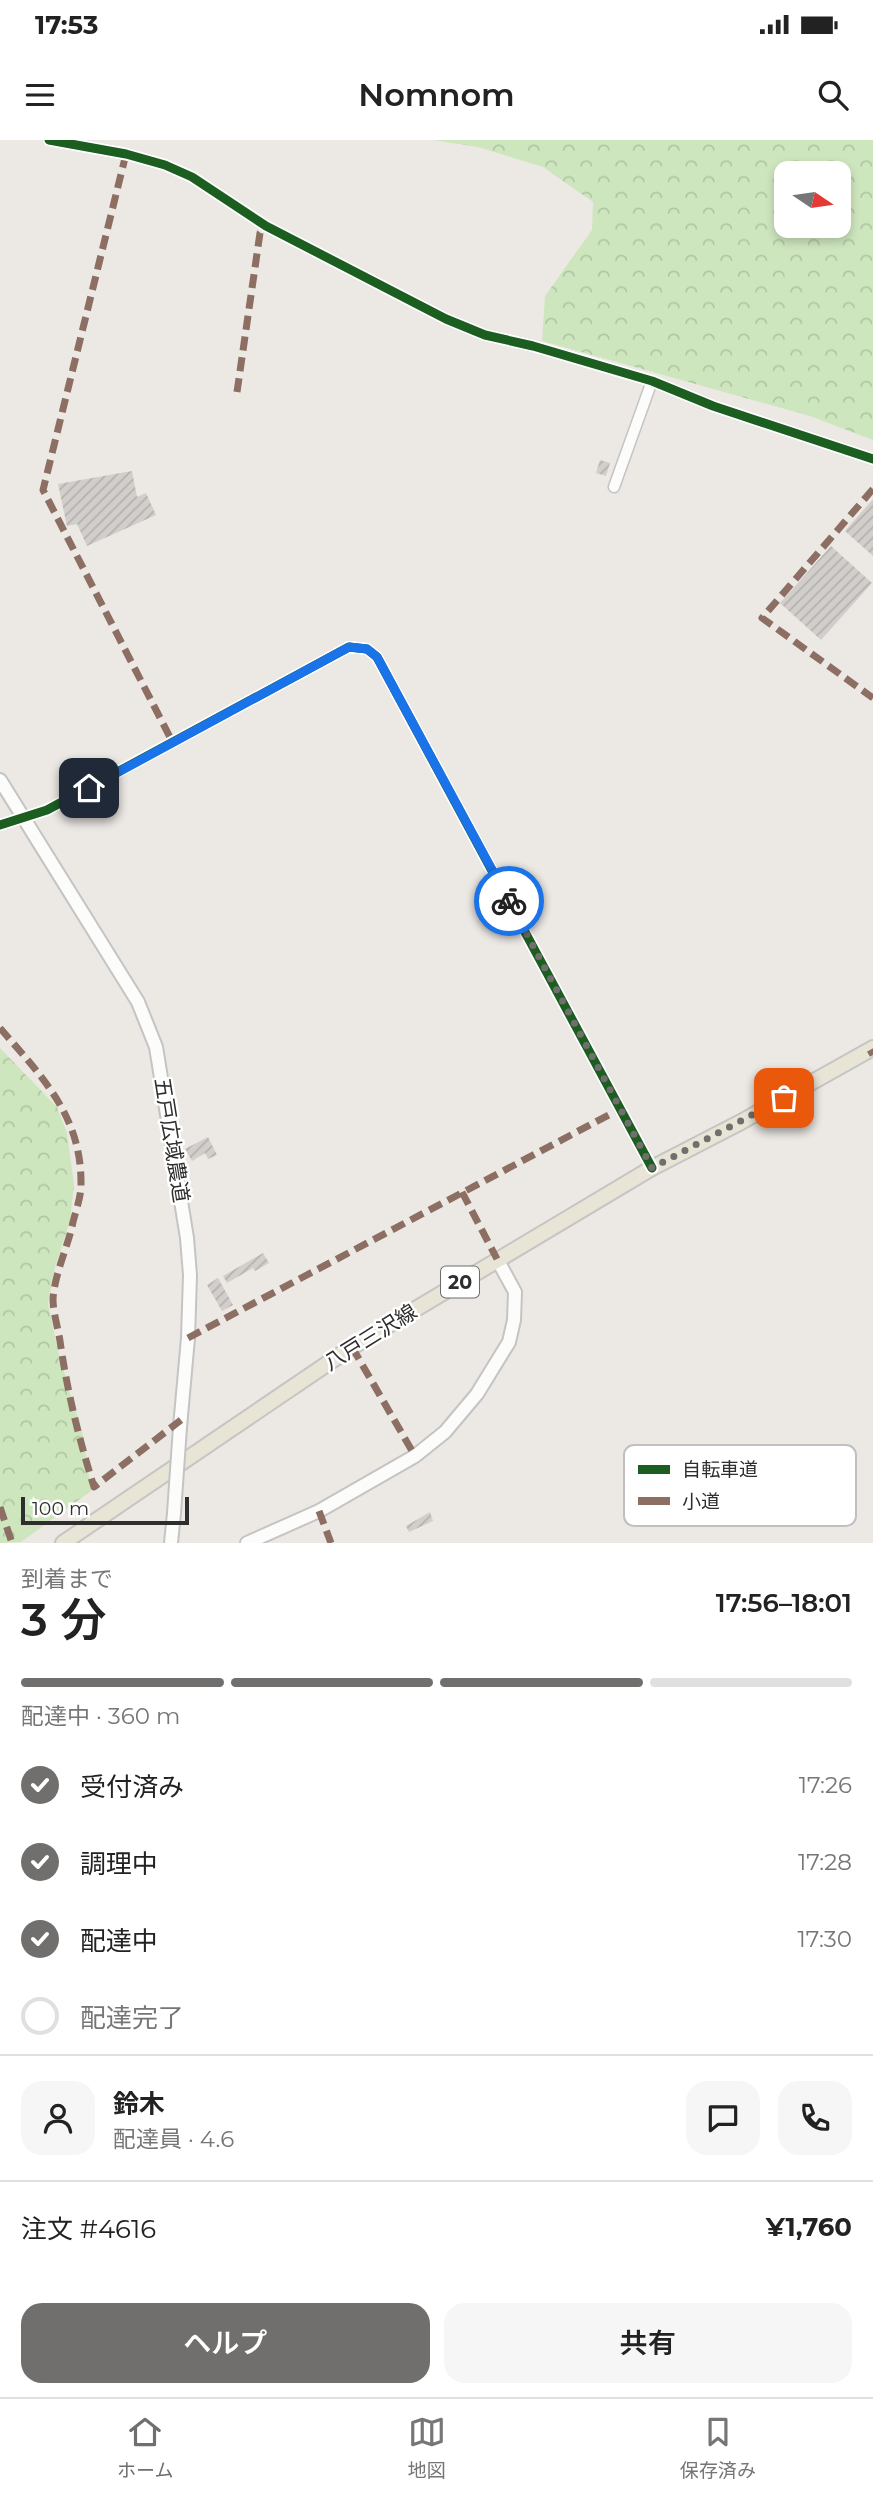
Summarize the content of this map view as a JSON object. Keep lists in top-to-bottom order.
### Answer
{
  "streets": {
    "main road": ["20", "八戸三沢線"],
    "street": ["五戸広域農道"]
  },
  "legend": ["自転車道", "小道"],
  "scale_bar": "100 m",
  "north": "right",
  "page": {
    "status": "17:53",
    "header": "Nomnom",
    "scale": "100 m",
    "heading": ["3 分", "到着まで", "17:56–18:01"],
    "panel": [
      "鈴木",
      "配達員 · 4.6",
      "注文 #4616",
      "¥1,760"
    ],
    "bar": "配達中 · 360 m",
    "list": [
      ["受付済み", "17:26"],
      ["調理中", "17:28"],
      ["配達中", "17:30"],
      "配達完了"
    ],
    "buttons": ["ヘルプ", "共有"],
    "tabs": ["ホーム", "地図", "保存済み"]
  }
}
